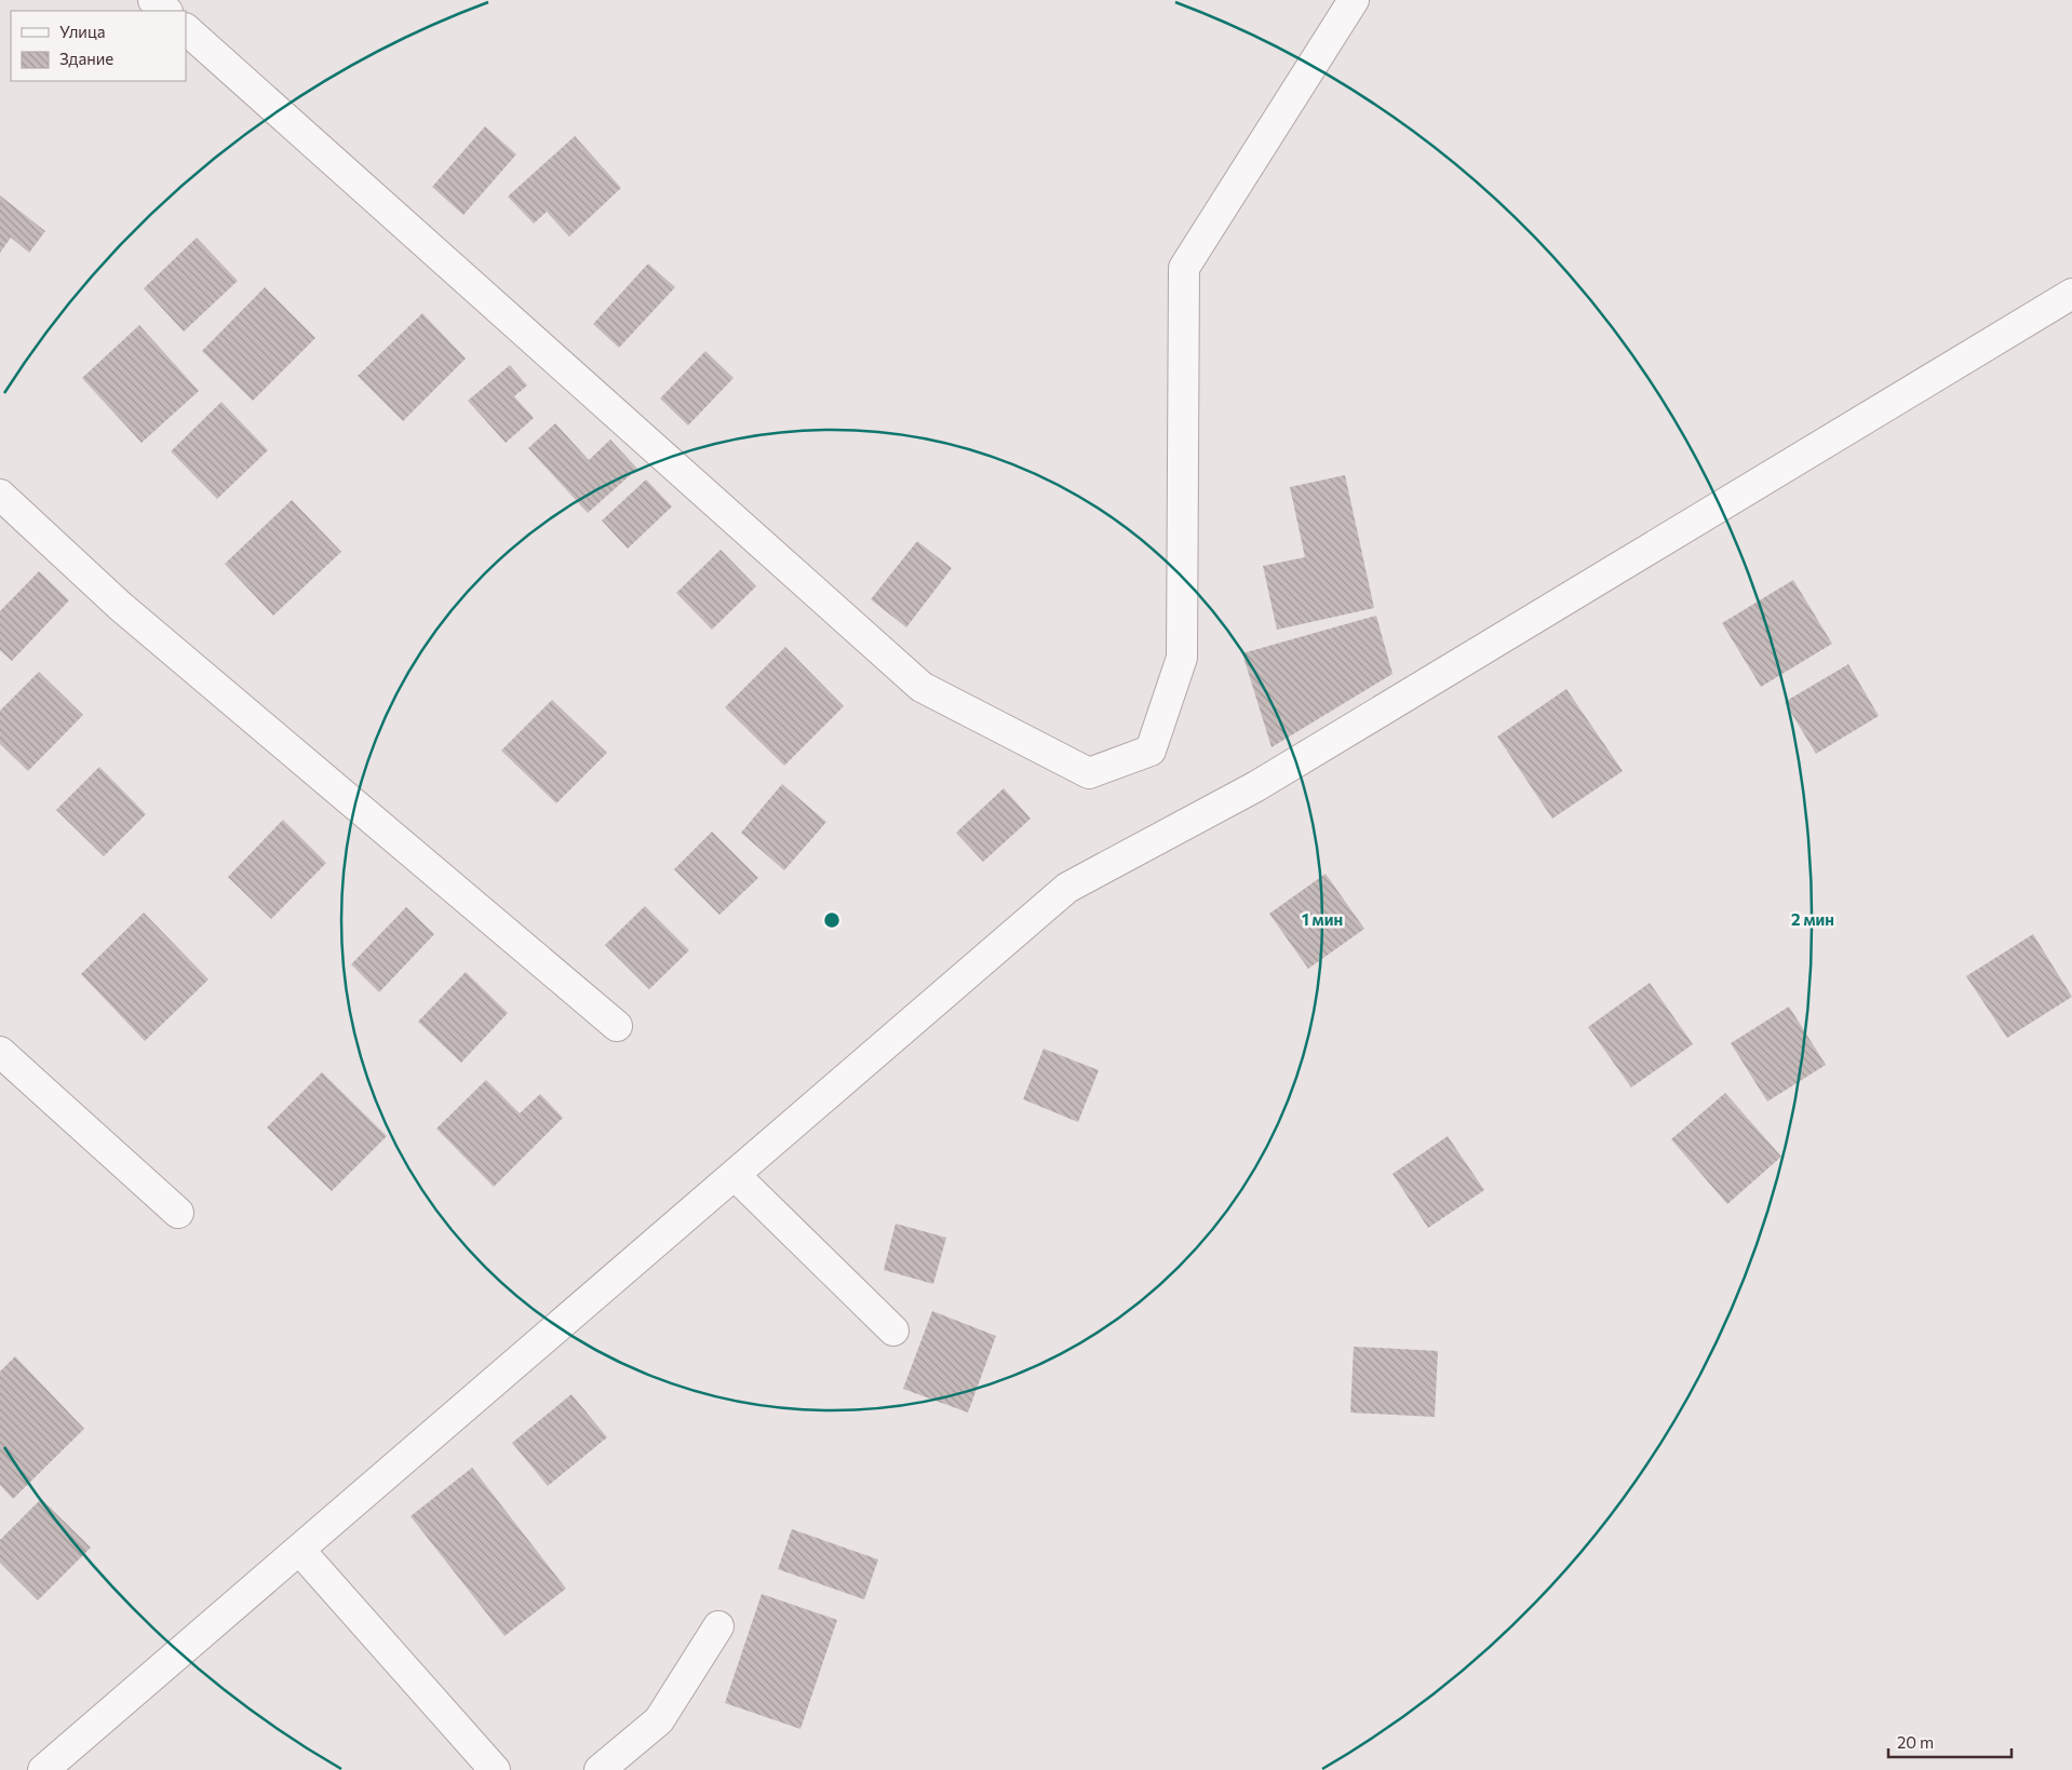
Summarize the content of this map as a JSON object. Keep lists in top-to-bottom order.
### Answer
{
  "legend": ["Улица", "Здание"],
  "scale_bar": "20 m",
  "rings": ["1 мин", "2 мин"]
}
